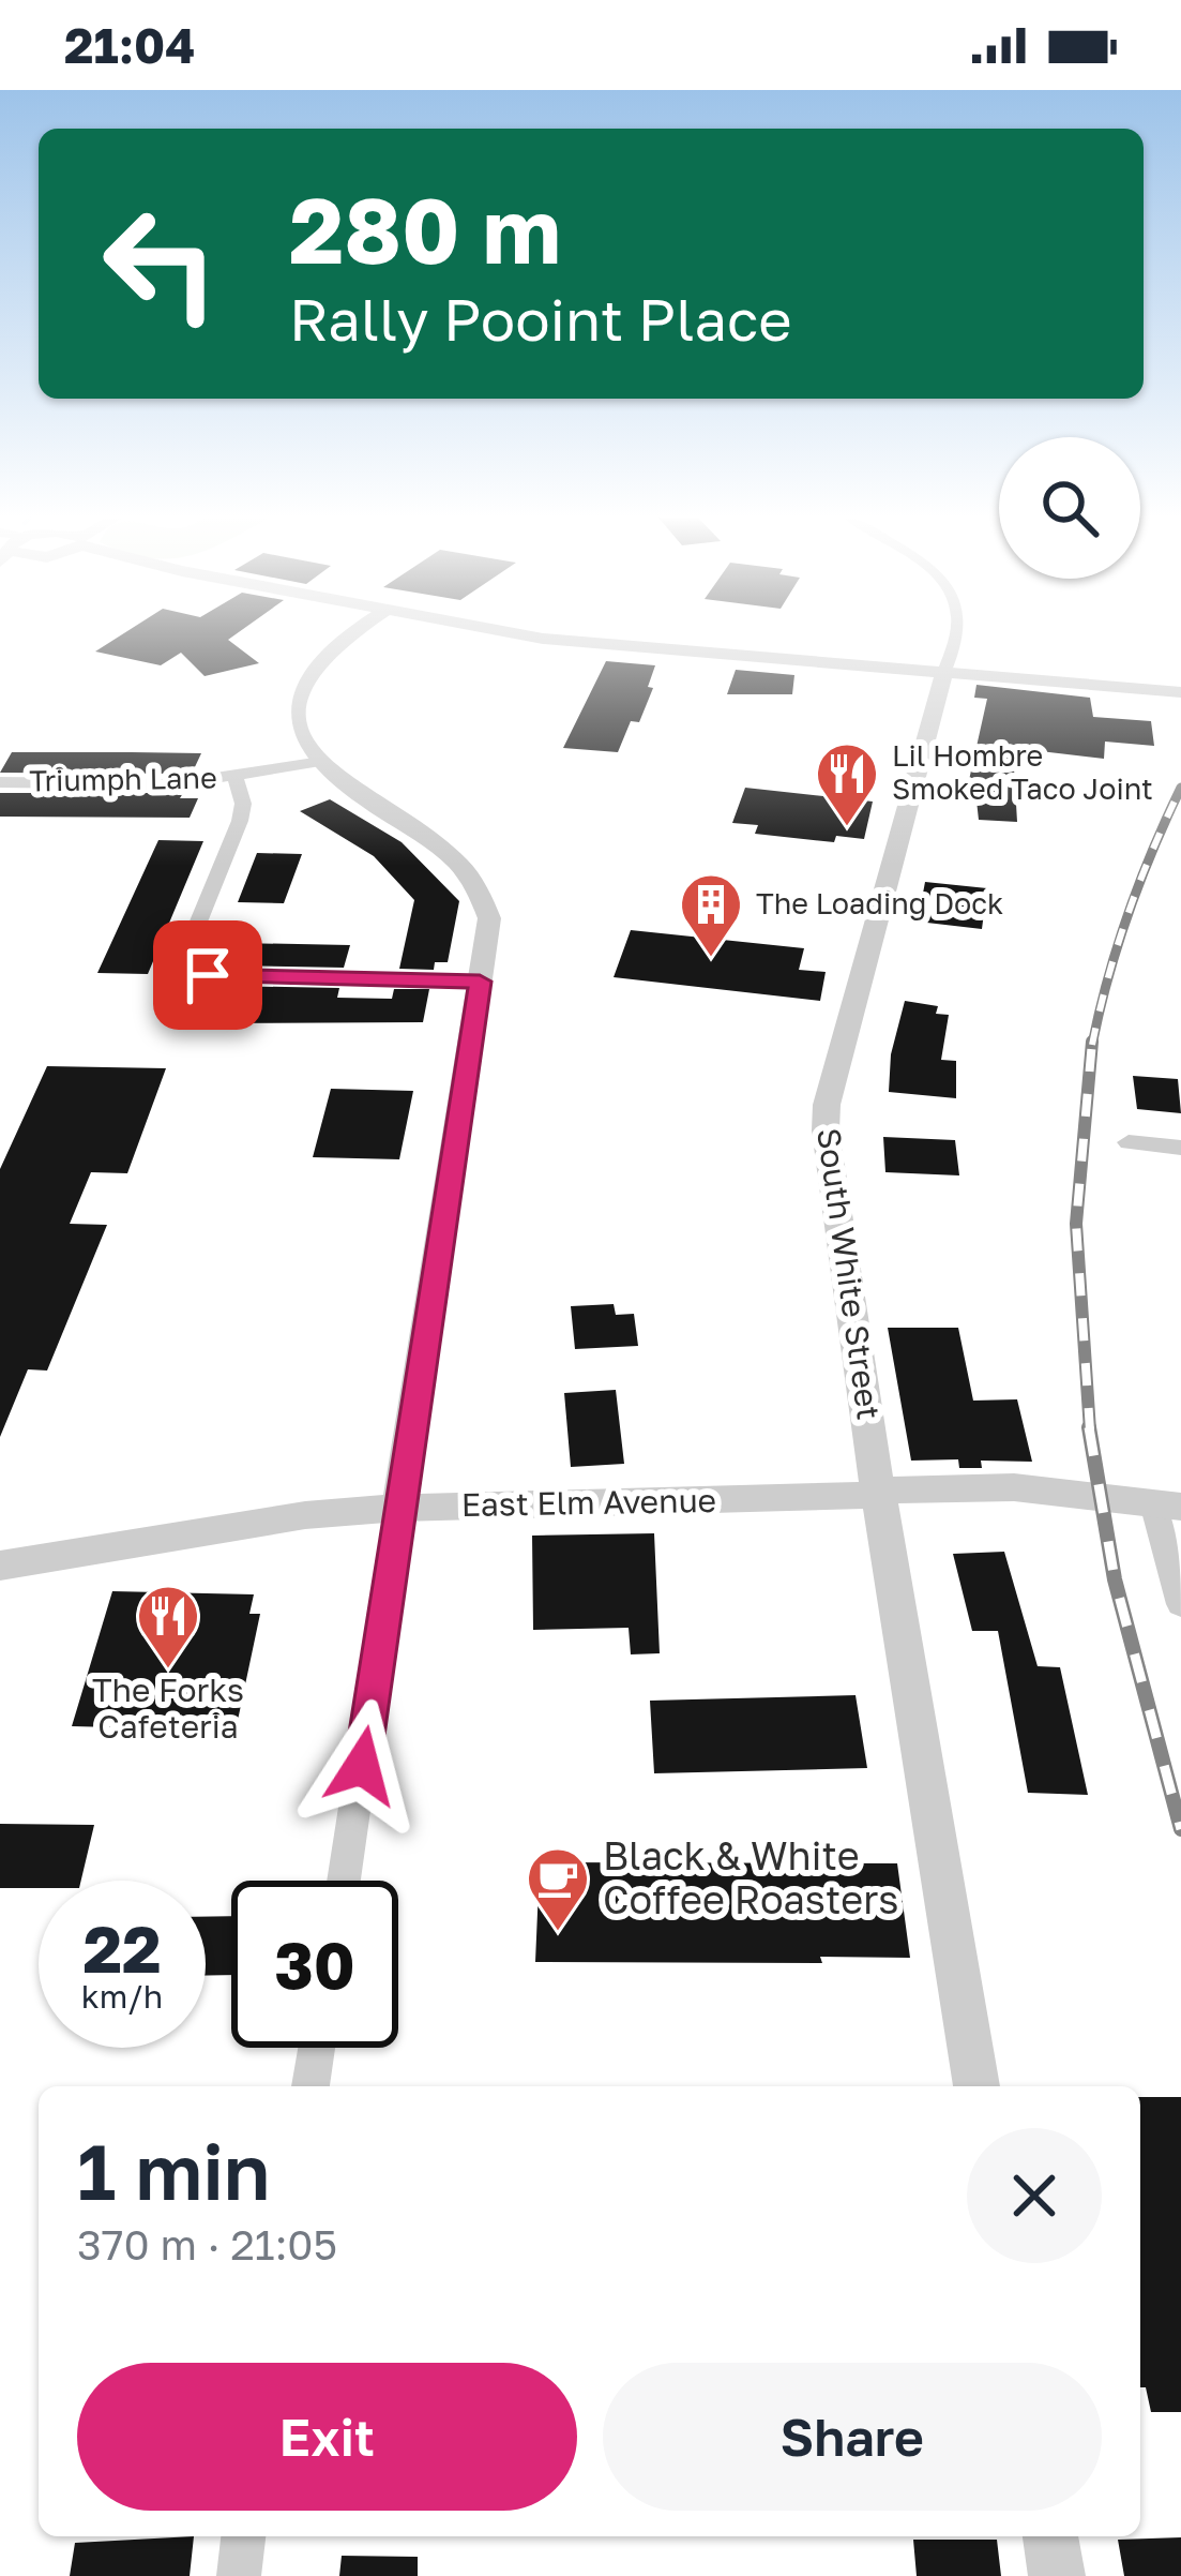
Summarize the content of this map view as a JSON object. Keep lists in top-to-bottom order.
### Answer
{
  "streets": {
    "street": ["Triumph Lane", "South White Street", "East Elm Avenue"]
  },
  "crossings": [
    ["South White Street", "East Elm Avenue"]
  ],
  "places": {
    "restaurant": ["Lil Hombre Smoked Taco Joint", "The Forks Cafeteria"],
    "building": ["The Loading Dock"],
    "cafe": ["Black & White Coffee Roasters"]
  },
  "page": {
    "status": "21:04",
    "turn": ["280 m", "Rally Pooint Place"],
    "speed": "22 km/h",
    "limit": "30",
    "heading": ["1 min", "370 m · 21:05"],
    "buttons": ["Exit", "Share"]
  }
}
